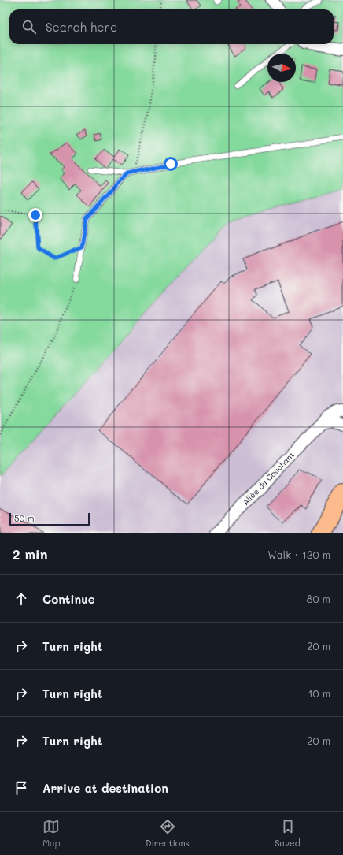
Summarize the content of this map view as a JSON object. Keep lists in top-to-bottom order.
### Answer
{
  "streets": {
    "street": ["Allée du Couchant"]
  },
  "scale_bar": "50 m",
  "north": "right",
  "page": {
    "search": "Search here",
    "scale": "50 m",
    "heading": ["2 min", "Walk · 130 m"],
    "list": [
      ["Continue", "80 m"],
      ["Turn right", "20 m"],
      ["Turn right", "10 m"],
      ["Turn right", "20 m"],
      "Arrive at destination"
    ],
    "nav": ["Map", "Directions", "Saved"]
  }
}
